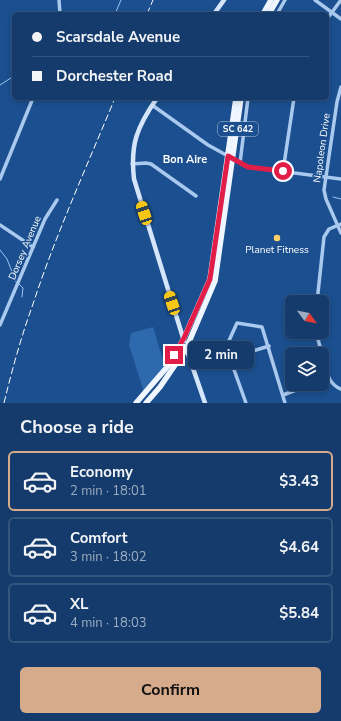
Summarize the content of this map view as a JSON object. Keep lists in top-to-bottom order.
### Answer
{
  "streets": {
    "main road": ["SC 642"],
    "street": ["Napoleon Drive", "Dorsey Avenue"]
  },
  "districts": ["Bon Aire"],
  "places": ["Planet Fitness"],
  "north": "bottom right",
  "page": {
    "banner": ["Scarsdale Avenue", "Dorchester Road"],
    "bubble": "2 min",
    "heading": "Choose a ride",
    "list": [
      {
        "name": "Economy",
        "note": "2 min · 18:01",
        "value": "$3.43"
      },
      {
        "name": "Comfort",
        "note": "3 min · 18:02",
        "value": "$4.64"
      },
      {
        "name": "XL",
        "note": "4 min · 18:03",
        "value": "$5.84"
      }
    ],
    "buttons": "Confirm"
  }
}
